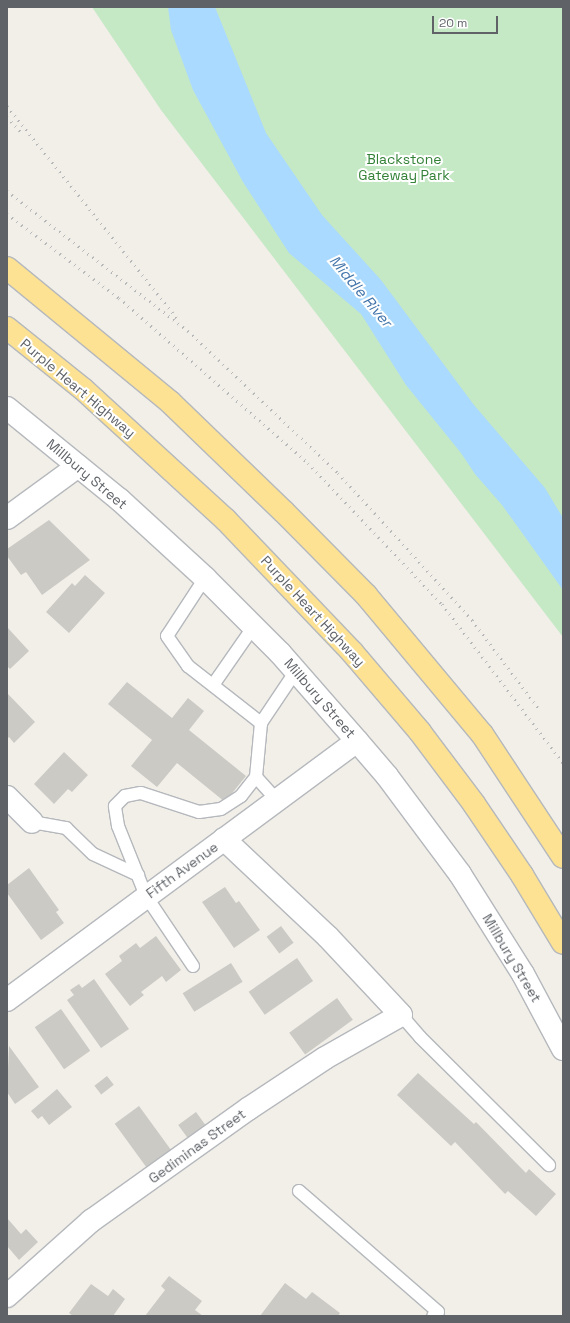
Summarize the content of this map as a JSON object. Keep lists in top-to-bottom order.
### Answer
{
  "streets": {
    "highway": ["Purple Heart Highway"],
    "street": ["Millbury Street", "Fifth Avenue", "Gediminas Street"]
  },
  "crossings": [
    ["Millbury Street", "Fifth Avenue"]
  ],
  "water": ["Middle River"],
  "parks": ["Blackstone Gateway Park"],
  "scale_bar": "20 m"
}
